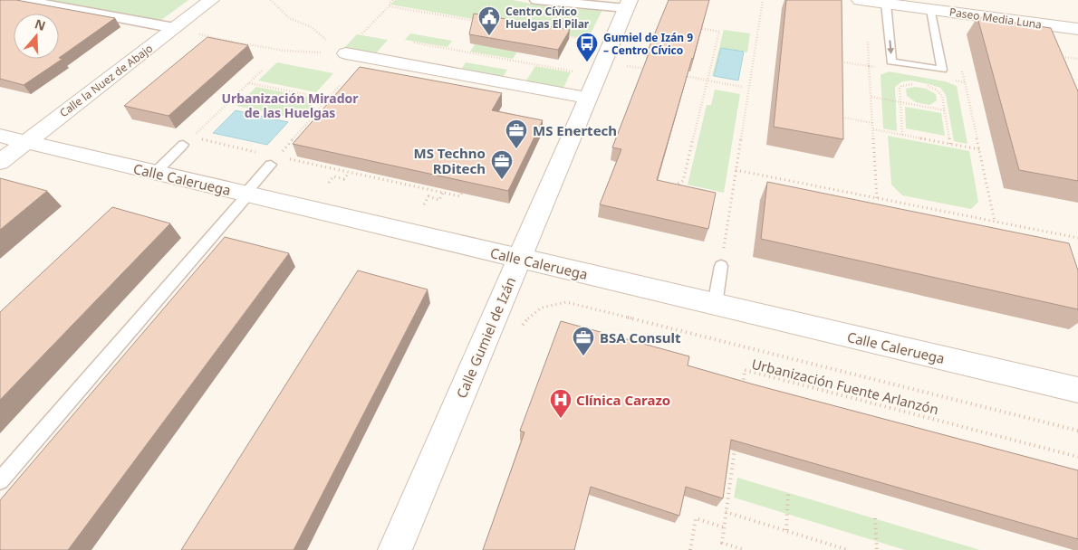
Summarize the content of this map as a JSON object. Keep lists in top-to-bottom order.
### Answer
{
  "streets": {
    "street": [
      "Paseo Media Luna",
      "Calle la Nuez de Abajo",
      "Calle Caleruega",
      "Calle Gumiel de Izán"
    ],
    "path": ["Urbanización Fuente Arlanzón"]
  },
  "crossings": [
    ["Calle la Nuez de Abajo", "Calle Caleruega"],
    ["Calle Caleruega", "Calle Gumiel de Izán"]
  ],
  "districts": ["Urbanización Mirador de las Huelgas"],
  "places": {
    "public building": ["Centro Cívico Huelgas El Pilar"],
    "bus stop": ["Gumiel de Izán 9 – Centro Cívico"],
    "office": ["MS Enertech", "MS Techno RDitech", "BSA Consult"],
    "hospital": ["Clínica Carazo"]
  },
  "north": "top"
}
